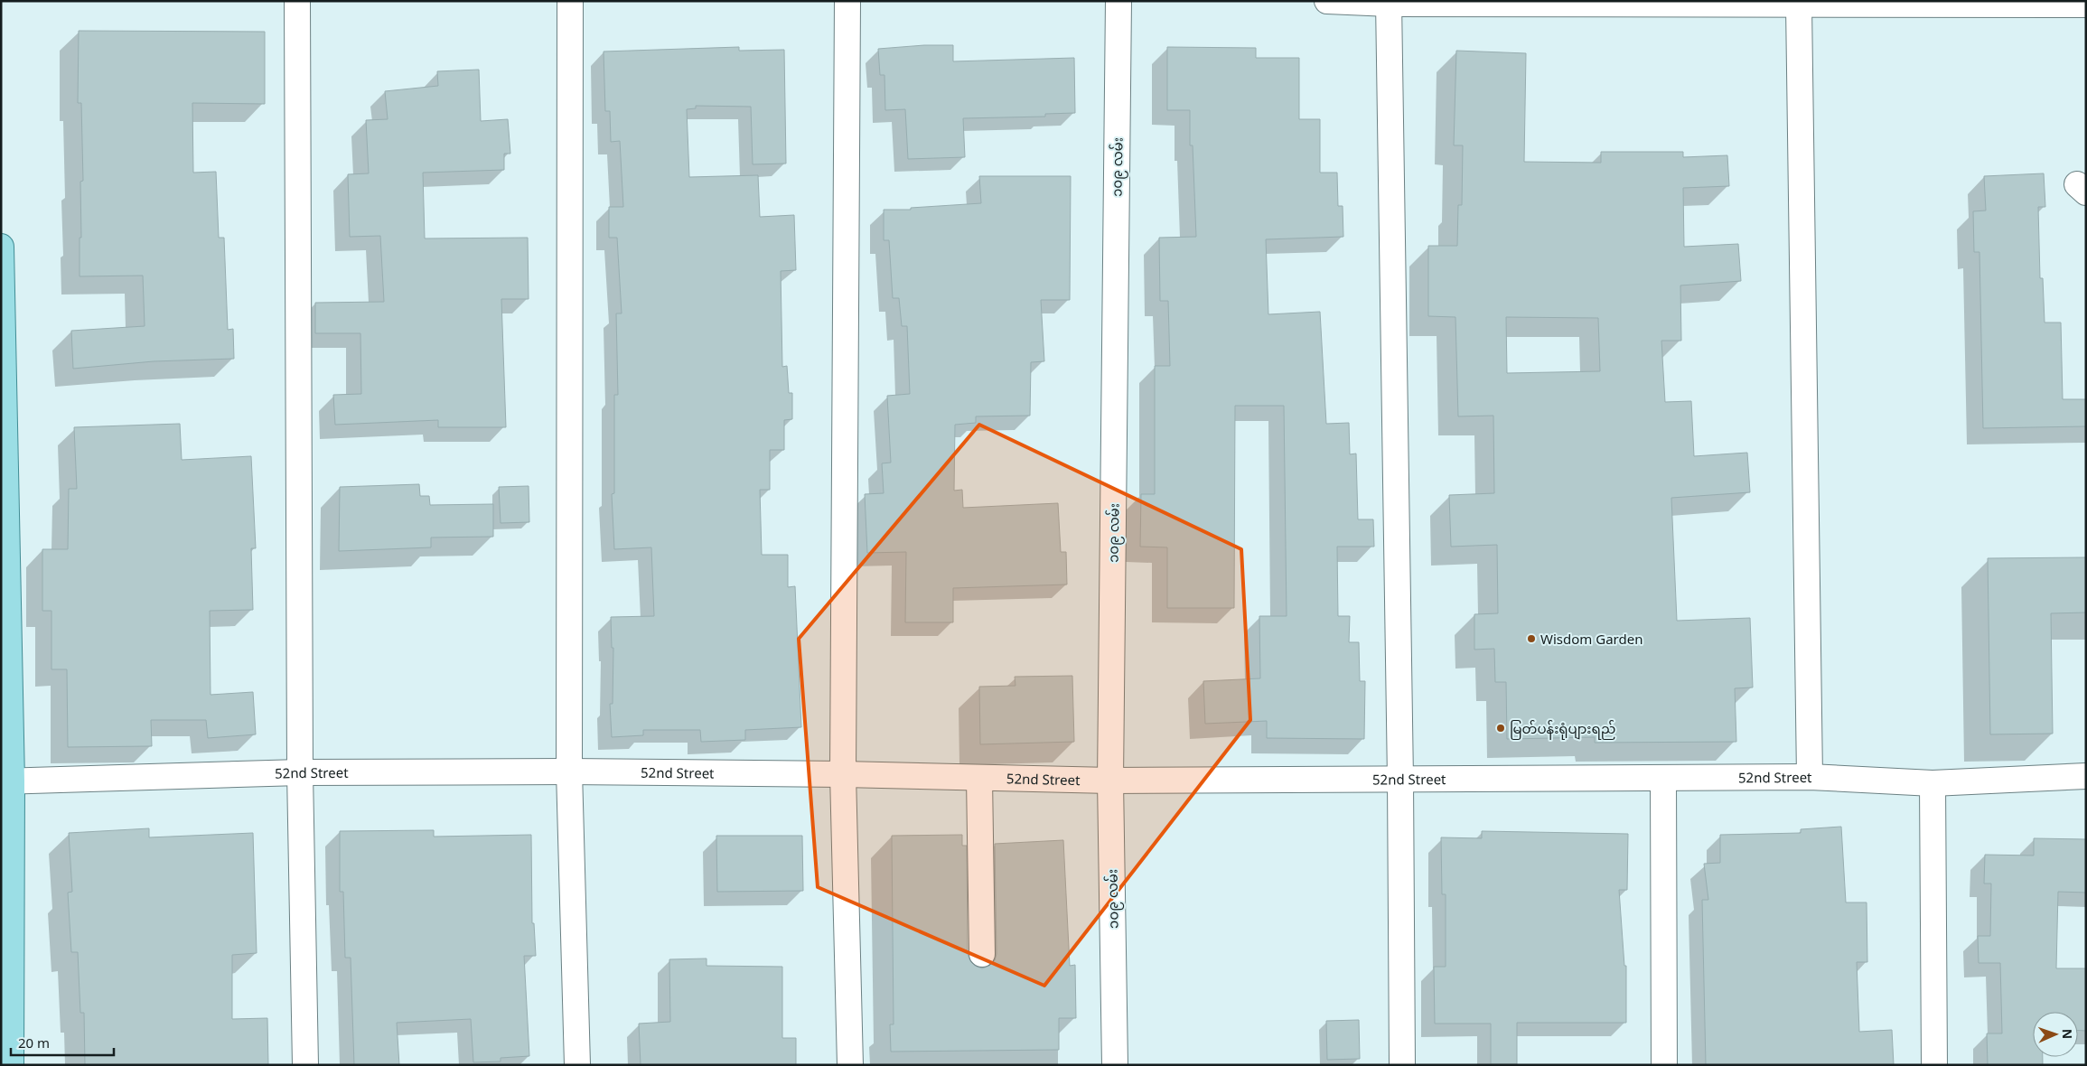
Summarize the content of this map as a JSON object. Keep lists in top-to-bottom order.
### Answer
{
  "streets": {
    "street": ["၁၀၉ လမ်း", "52nd Street"]
  },
  "crossings": [
    ["၁၀၉ လမ်း", "52nd Street"]
  ],
  "places": ["Wisdom Garden", "မြတ်ပန်းရုံပျားရည်"],
  "scale_bar": "20 m",
  "north": "right"
}
